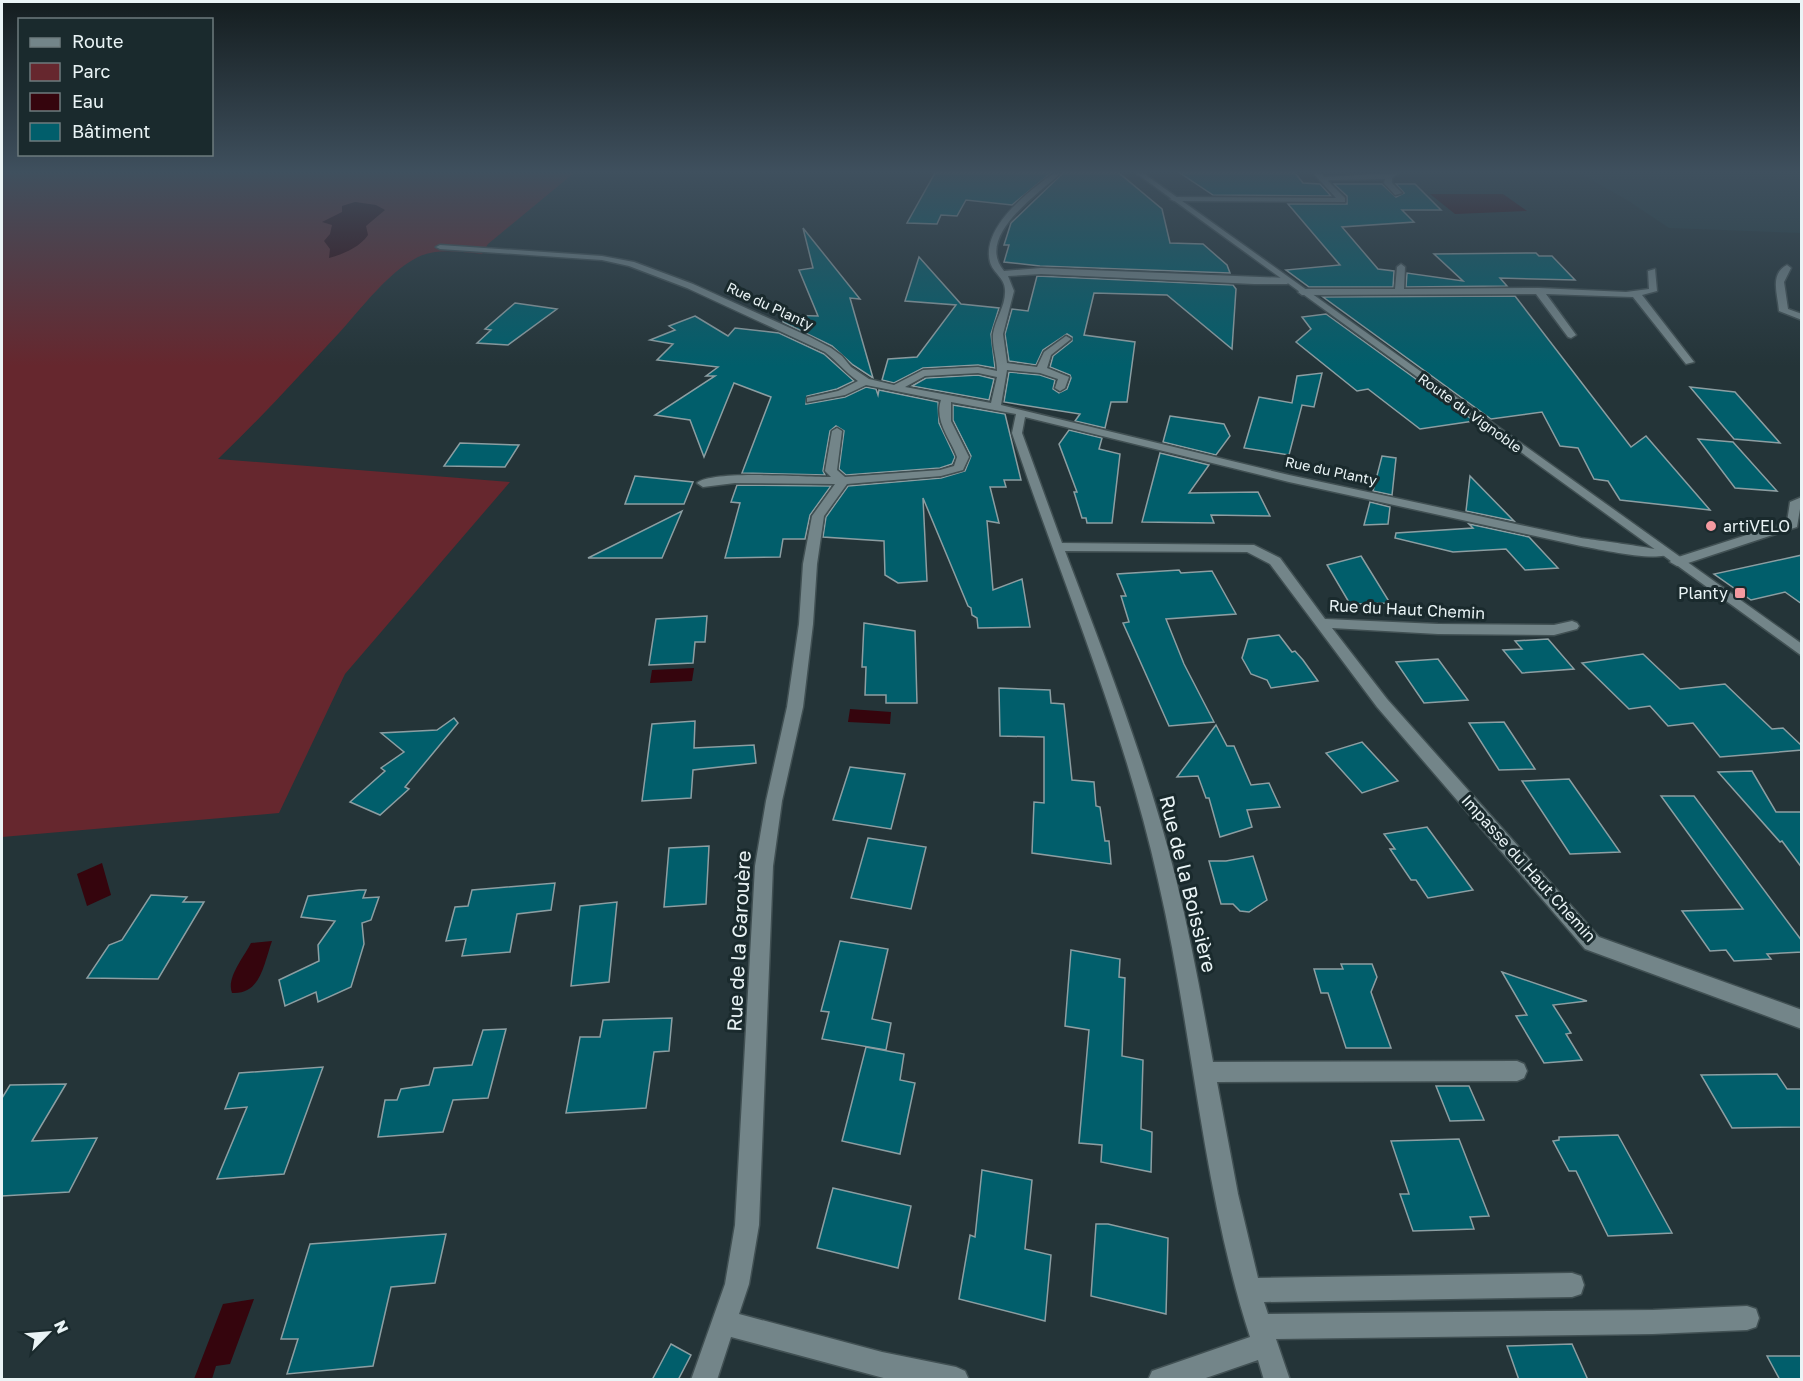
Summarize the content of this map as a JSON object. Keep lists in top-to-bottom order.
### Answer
{
  "streets": {
    "street": [
      "Rue du Planty",
      "Route du Vignoble",
      "Rue du Haut Chemin",
      "Impasse du Haut Chemin",
      "Rue de la Boissière",
      "Rue de la Garouère"
    ]
  },
  "crossings": [
    ["Rue du Planty", "Route du Vignoble"],
    ["Rue du Planty", "Rue de la Boissière"],
    ["Rue du Haut Chemin", "Impasse du Haut Chemin"],
    ["Rue du Haut Chemin", "Rue de la Boissière"]
  ],
  "places": {
    "other": ["artiVELO"],
    "transit": ["Planty"]
  },
  "legend": [
    "Route",
    "Parc",
    "Eau",
    "Bâtiment"
  ],
  "north": "top right"
}
